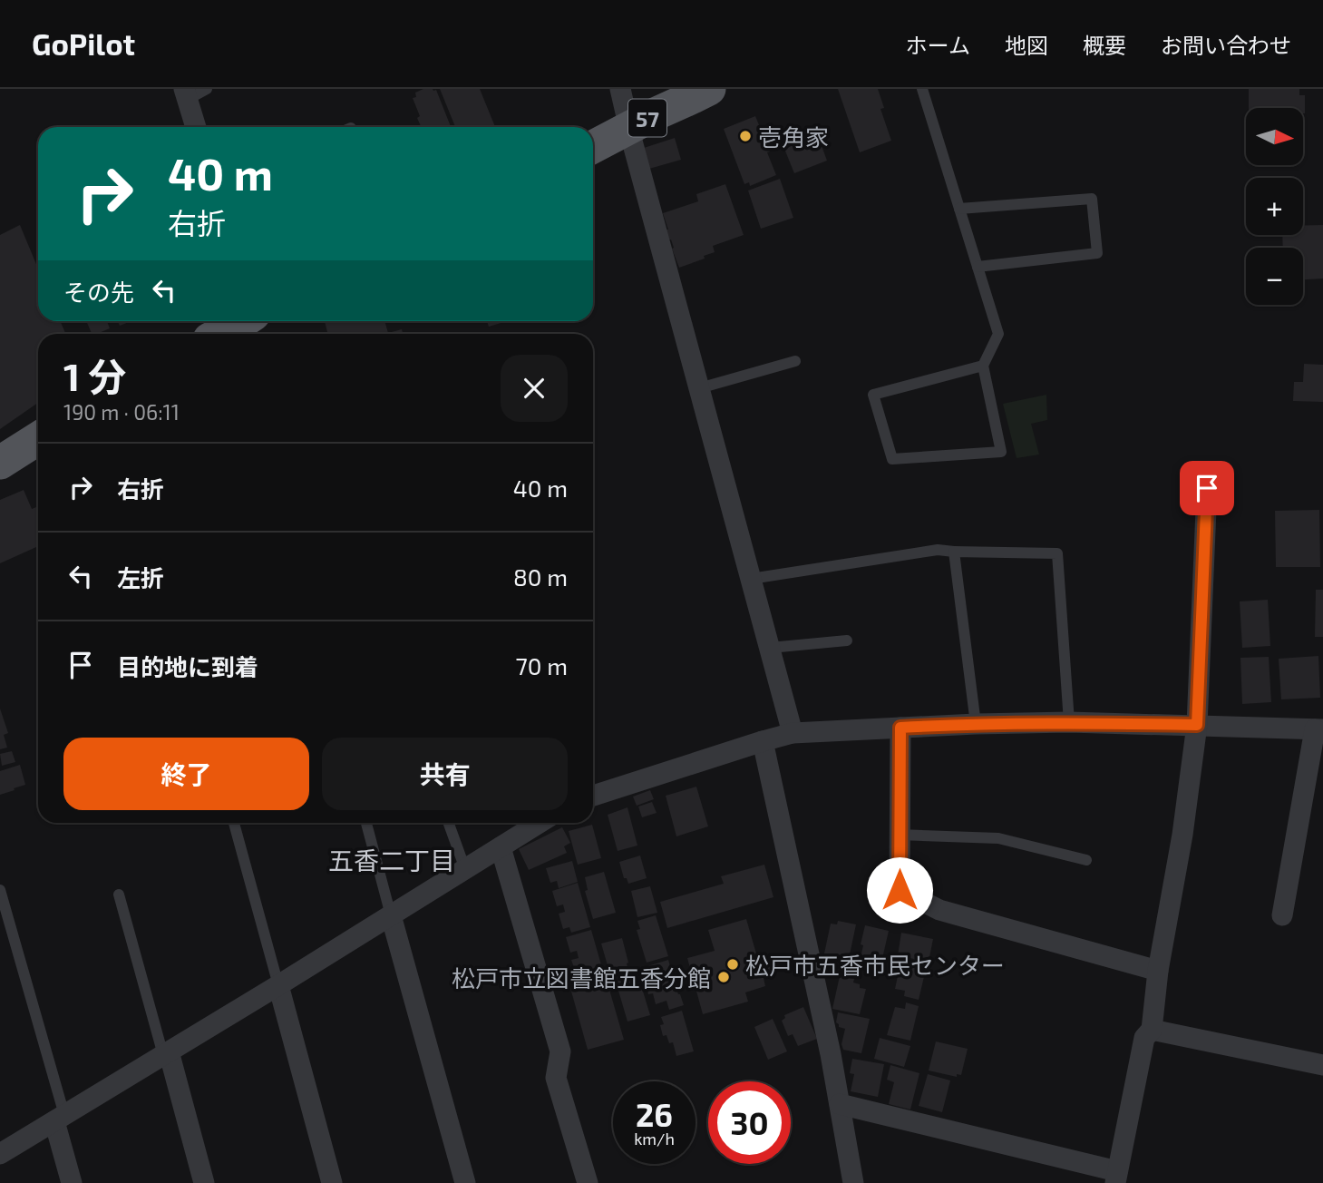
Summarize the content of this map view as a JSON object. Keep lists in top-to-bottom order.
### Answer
{
  "streets": {
    "main road": ["57"]
  },
  "districts": ["五香二丁目"],
  "places": ["壱角家", "松戸市五香市民センター", "松戸市立図書館五香分館"],
  "north": "right",
  "page": {
    "header": "GoPilot",
    "nav": [
      "ホーム",
      "地図",
      "概要",
      "お問い合わせ"
    ],
    "map_buttons": ["+", "−"],
    "turn": ["40 m", "右折"],
    "then": "その先",
    "heading": ["1 分", "190 m · 06:11"],
    "list": [
      {
        "name": "右折",
        "value": "40 m"
      },
      {
        "name": "左折",
        "value": "80 m"
      },
      {
        "name": "目的地に到着",
        "value": "70 m"
      }
    ],
    "buttons": ["終了", "共有"],
    "speed": "26 km/h",
    "limit": "30"
  }
}
